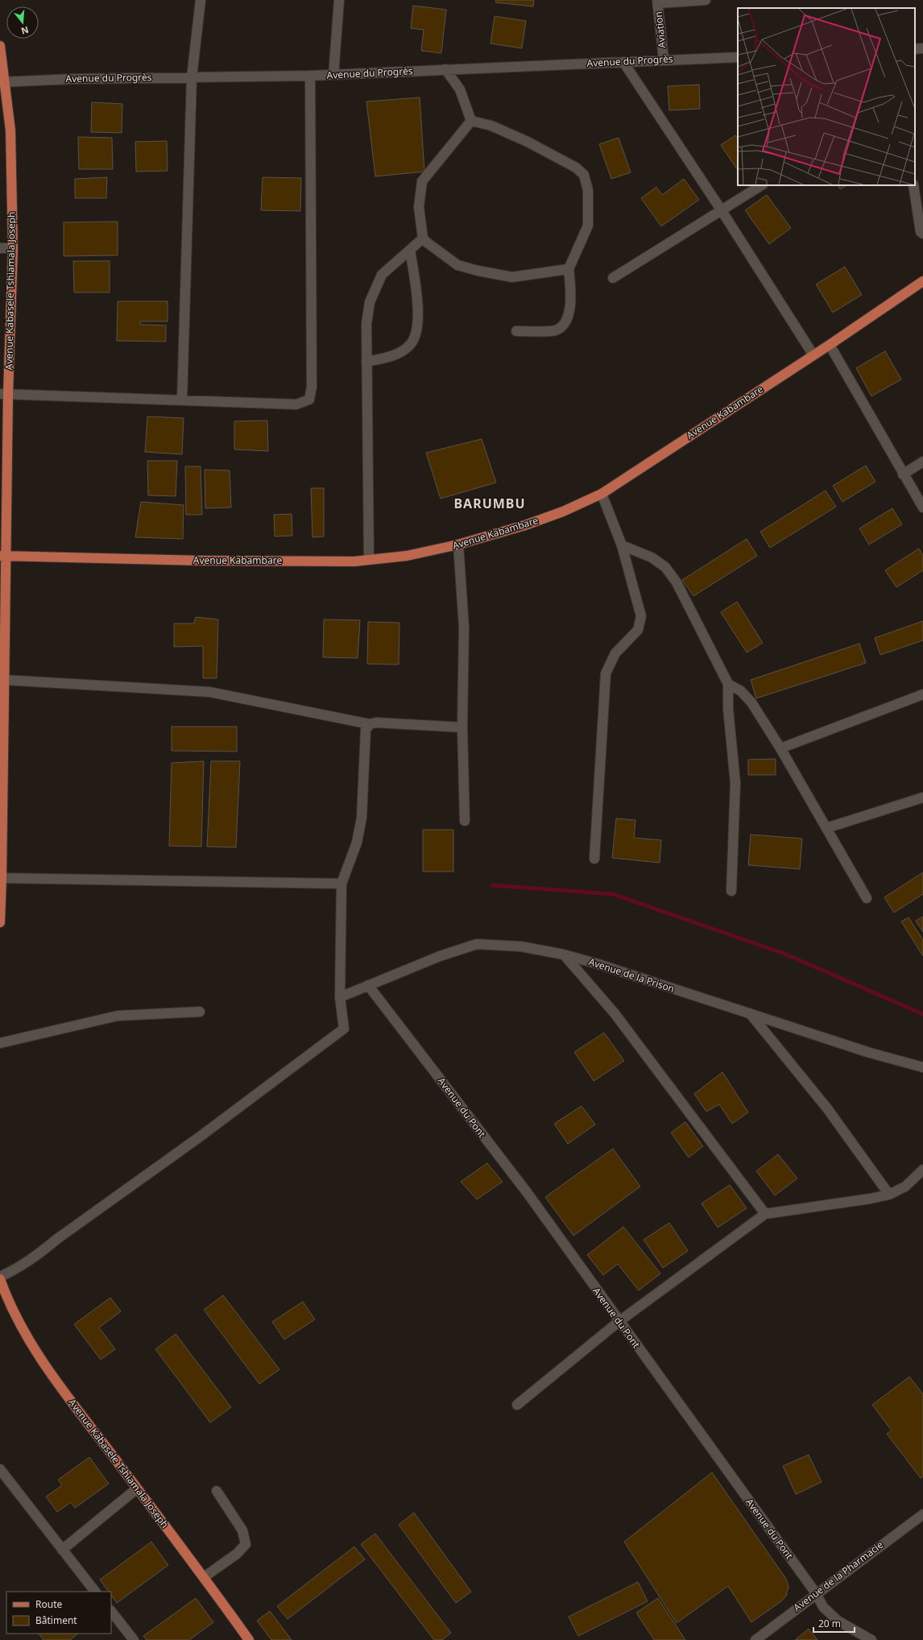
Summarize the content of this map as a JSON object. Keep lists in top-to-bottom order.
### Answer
{
  "streets": {
    "main road": ["Avenue Kabasele Tshiamala Joseph", "Avenue Kabambare"],
    "street": [
      "Aviation",
      "Avenue du Progrès",
      "Avenue de la Prison",
      "Avenue du Pont",
      "Avenue de la Pharmacie"
    ]
  },
  "crossings": [
    ["Aviation", "Avenue du Progrès"],
    ["Avenue du Progrès", "Avenue Kabasele Tshiamala Joseph"],
    ["Avenue Kabasele Tshiamala Joseph", "Avenue Kabambare"],
    ["Avenue de la Prison", "Avenue du Pont"],
    ["Avenue du Pont", "Avenue de la Pharmacie"]
  ],
  "districts": ["BARUMBU"],
  "legend": ["Route", "Bâtiment"],
  "scale_bar": "20 m",
  "north": "bottom"
}
